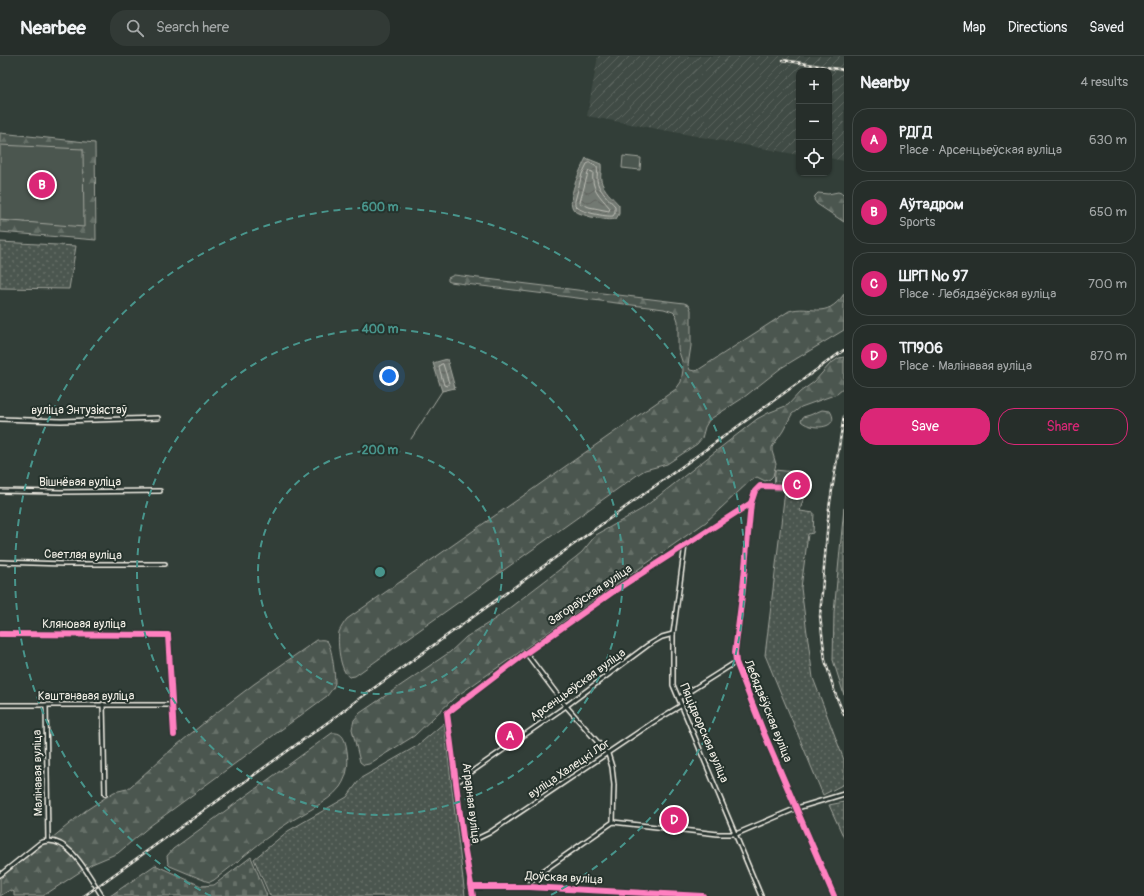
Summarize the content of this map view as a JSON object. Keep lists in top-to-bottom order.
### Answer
{
  "streets": {
    "street": [
      "вуліца Энтузіястаў",
      "Вішнёвая вуліца",
      "Светлая вуліца",
      "Загораўская вуліца",
      "Кляновая вуліца",
      "Арсенцьеўская вуліца",
      "Каштанавая вуліца",
      "Лебядзёўская вуліца",
      "Пяцідворская вуліца",
      "вуліца Халецкі Лог",
      "Малінавая вуліца",
      "Аграрная вуліца",
      "Доўская вуліца"
    ]
  },
  "crossings": [
    ["Загораўская вуліца", "Лебядзёўская вуліца"],
    ["Загораўская вуліца", "Пяцідворская вуліца"],
    ["Загораўская вуліца", "Аграрная вуліца"],
    ["Кляновая вуліца", "Каштанавая вуліца"],
    ["Арсенцьеўская вуліца", "Пяцідворская вуліца"],
    ["Арсенцьеўская вуліца", "Аграрная вуліца"],
    ["Каштанавая вуліца", "Малінавая вуліца"],
    ["Пяцідворская вуліца", "вуліца Халецкі Лог"],
    ["вуліца Халецкі Лог", "Аграрная вуліца"],
    ["Аграрная вуліца", "Доўская вуліца"]
  ],
  "page": {
    "header": "Nearbee",
    "search": "Search here",
    "nav": ["Map", "Directions", "Saved"],
    "heading": ["Nearby", "4 results"],
    "map_buttons": ["+", "−"],
    "list": [
      {
        "mark": "A",
        "name": "РДГД",
        "note": "Place · Арсенцьеўская вуліца",
        "value": "630 m"
      },
      {
        "mark": "B",
        "name": "Аўтадром",
        "note": "Sports",
        "value": "650 m"
      },
      {
        "mark": "C",
        "name": "ШРП № 97",
        "note": "Place · Лебядзёўская вуліца",
        "value": "700 m"
      },
      {
        "mark": "D",
        "name": "ТП906",
        "note": "Place · Малінавая вуліца",
        "value": "870 m"
      }
    ],
    "pins": [
      "B",
      "C",
      "A",
      "D"
    ],
    "buttons": ["Save", "Share"]
  },
  "rings": ["600 m", "400 m", "200 m"]
}
